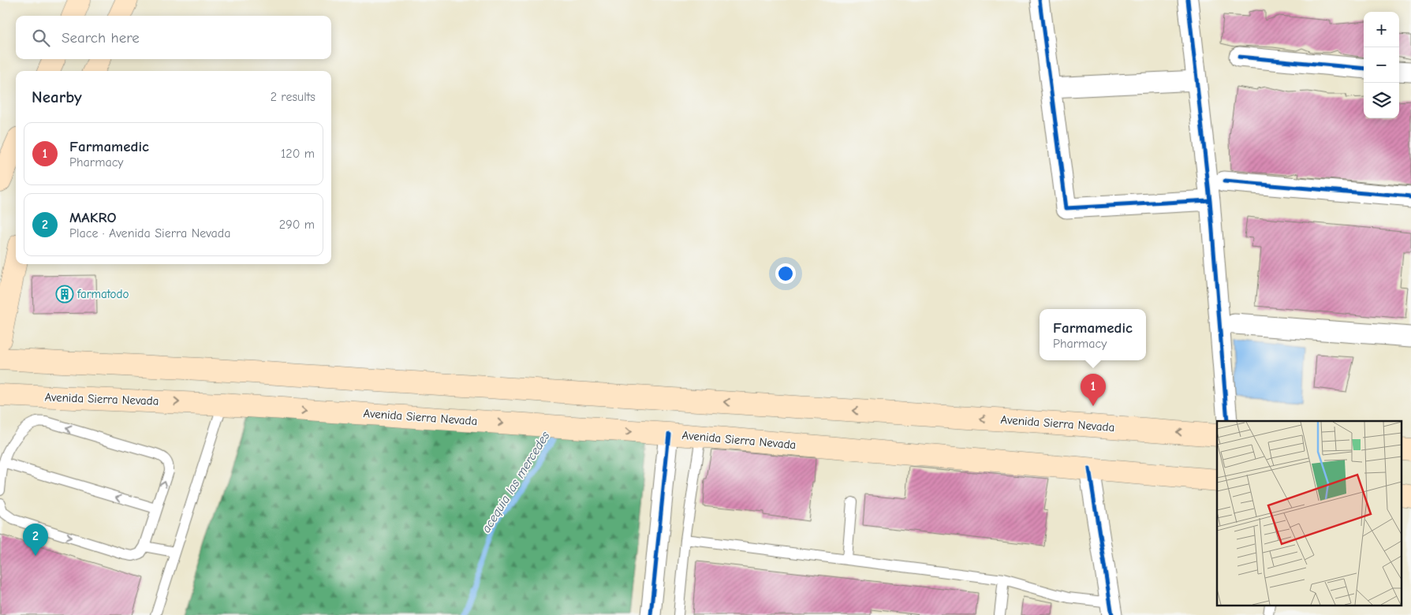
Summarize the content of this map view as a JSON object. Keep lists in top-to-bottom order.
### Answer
{
  "streets": {
    "main road": ["Avenida Sierra Nevada"]
  },
  "water": ["acequia las mercedes"],
  "places": {
    "building": ["farmatodo"]
  },
  "page": {
    "map_buttons": ["+", "−"],
    "search": "Search here",
    "heading": ["Nearby", "2 results"],
    "list": [
      {
        "mark": "1",
        "name": "Farmamedic",
        "note": "Pharmacy",
        "value": "120 m"
      },
      {
        "mark": "2",
        "name": "MAKRO",
        "note": "Place · Avenida Sierra Nevada",
        "value": "290 m"
      }
    ],
    "popup": ["Farmamedic", "Pharmacy"],
    "pins": ["1", "2"]
  }
}
